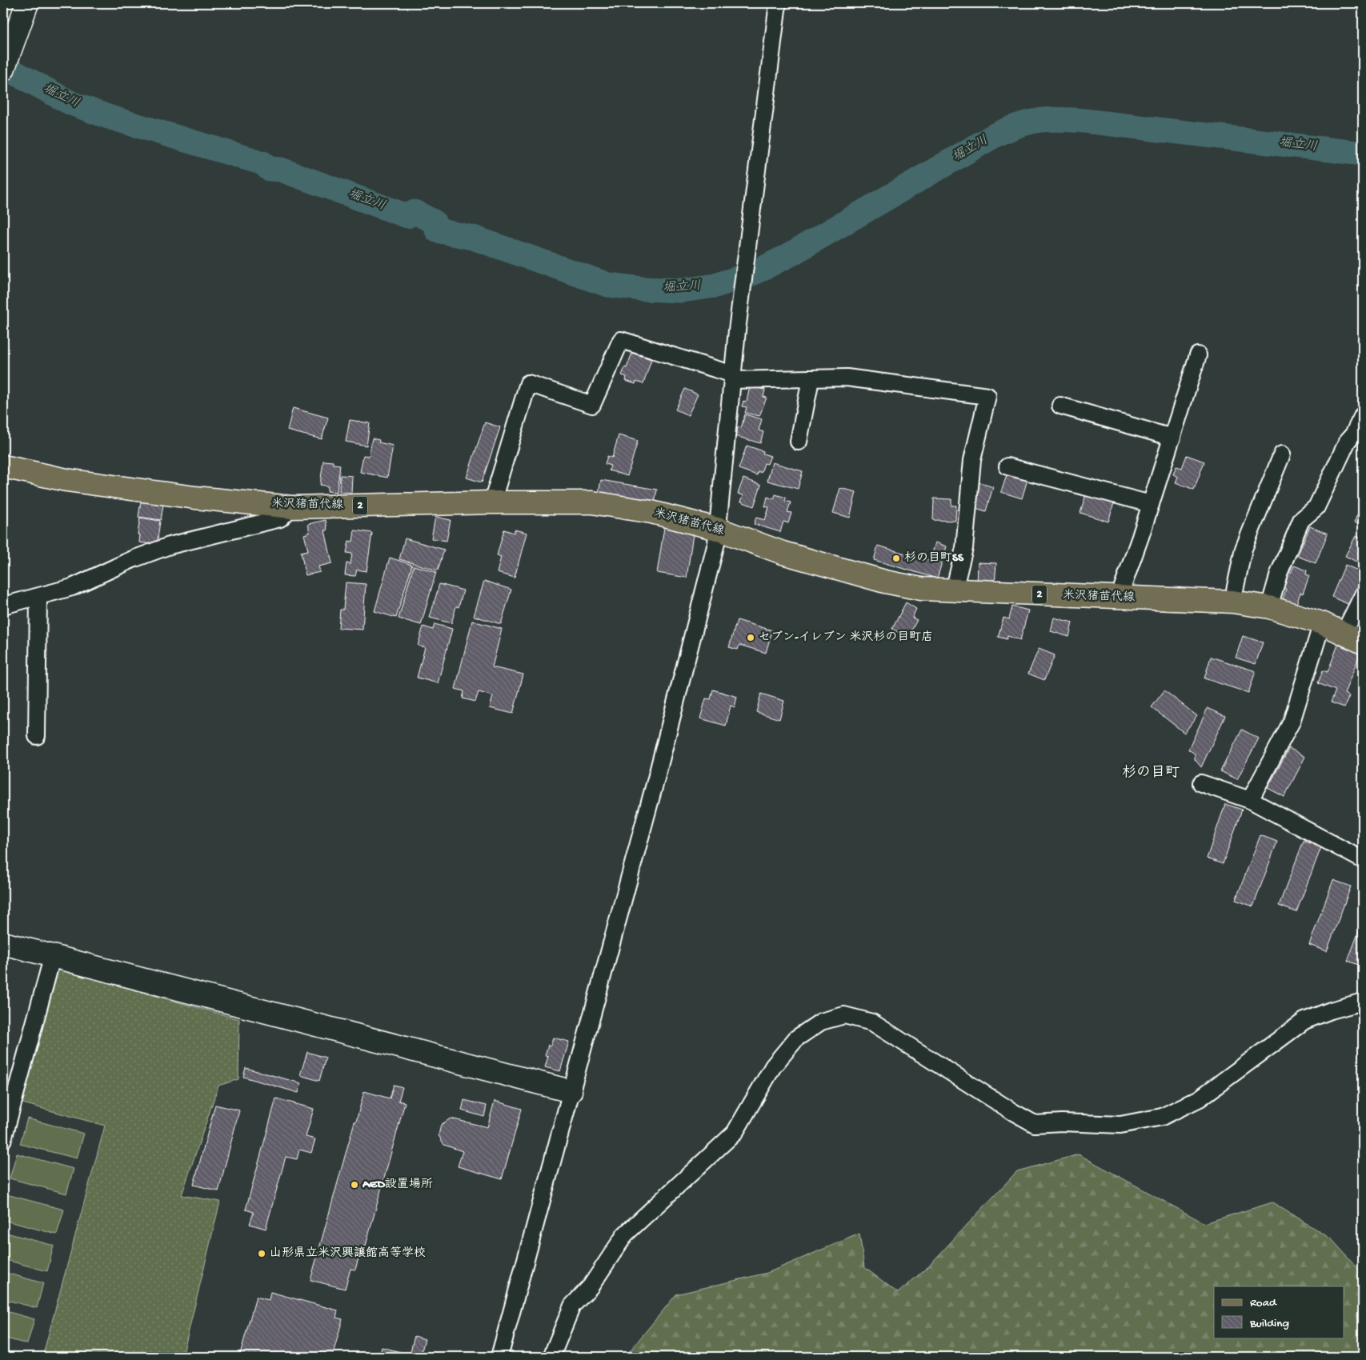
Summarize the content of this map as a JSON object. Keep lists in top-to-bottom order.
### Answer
{
  "streets": {
    "main road": ["米沢猪苗代線", "2"]
  },
  "districts": ["杉の目町"],
  "water": ["堀立川"],
  "places": [
    "杉の目町SS",
    "セブン-イレブン 米沢杉の目町店",
    "AED設置場所",
    "山形県立米沢興譲館高等学校"
  ],
  "legend": ["Road", "Building"]
}
